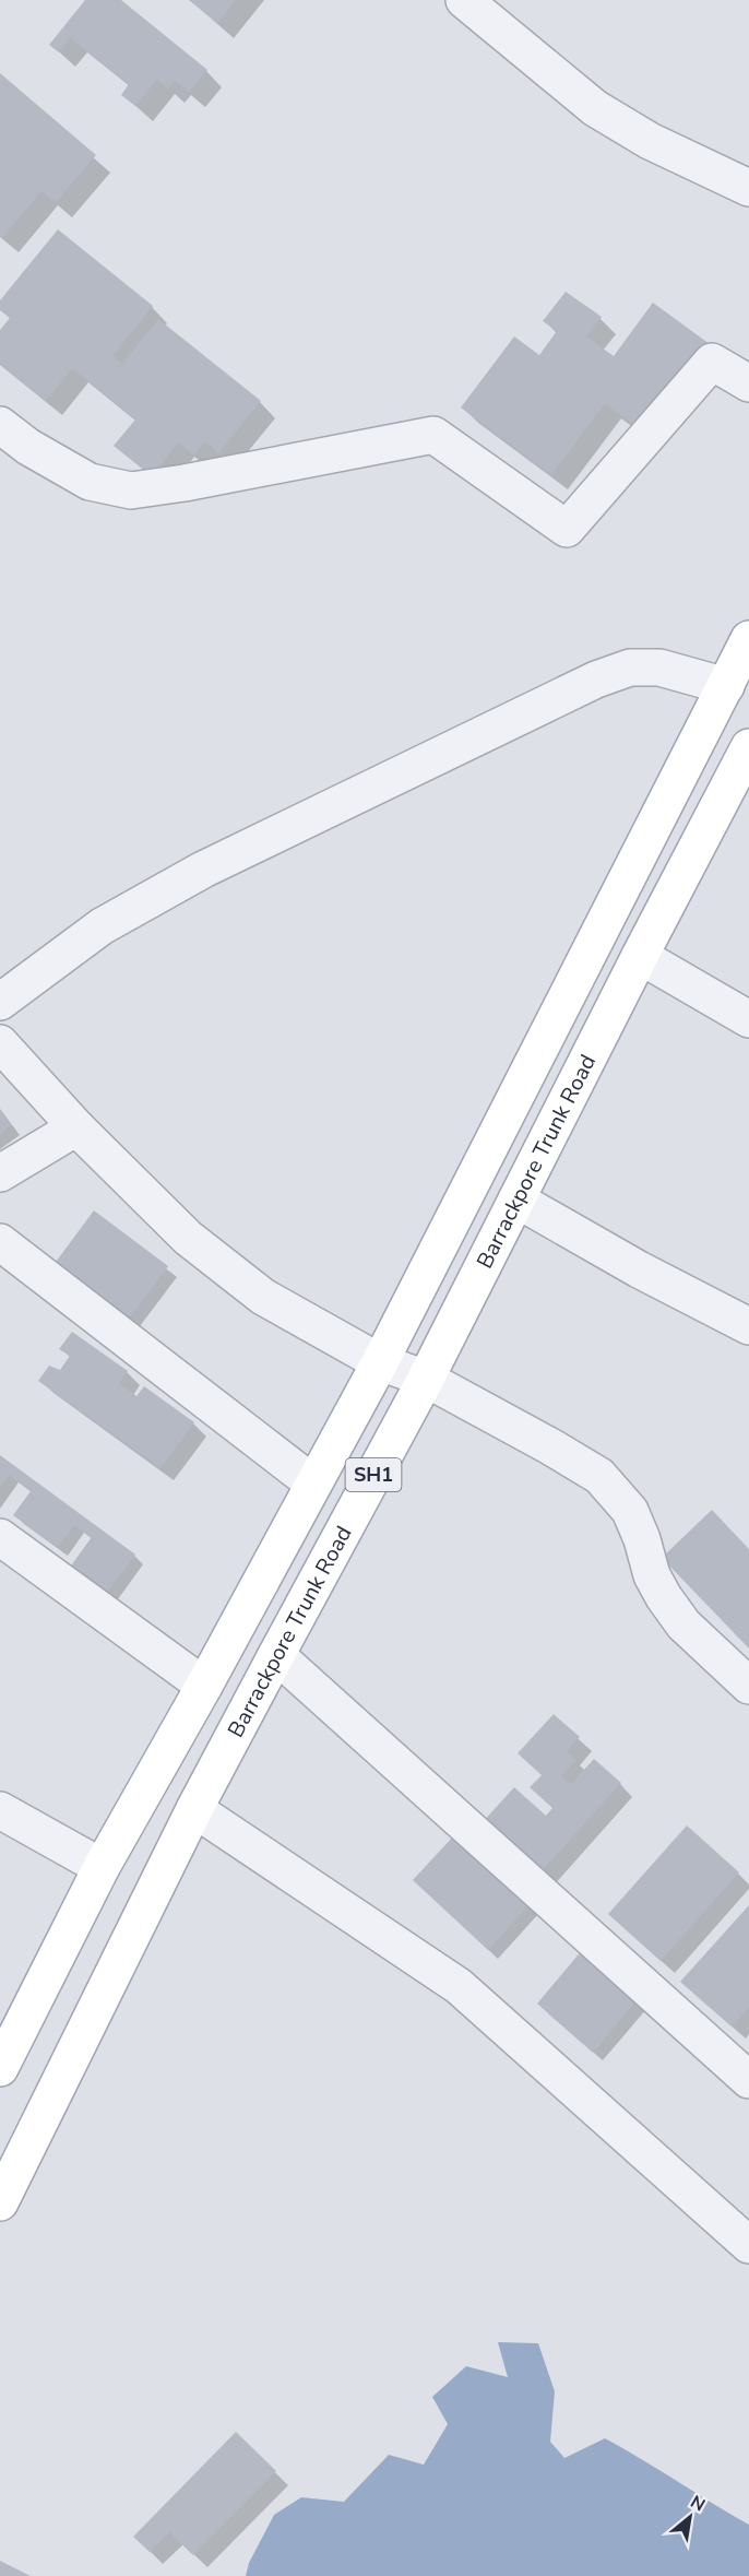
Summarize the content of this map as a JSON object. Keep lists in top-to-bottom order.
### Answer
{
  "streets": {
    "main road": ["Barrackpore Trunk Road", "SH1"]
  },
  "north": "top right"
}
